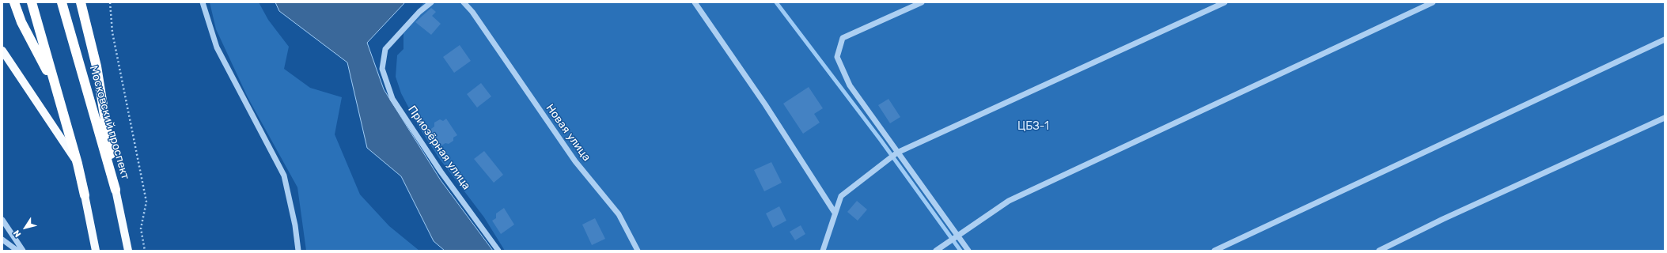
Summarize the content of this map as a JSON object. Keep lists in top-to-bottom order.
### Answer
{
  "streets": {
    "highway": ["Московский проспект"],
    "street": ["Новая улица", "Приозёрная улица"]
  },
  "parks": ["ЦБЗ-1"],
  "north": "bottom left"
}
